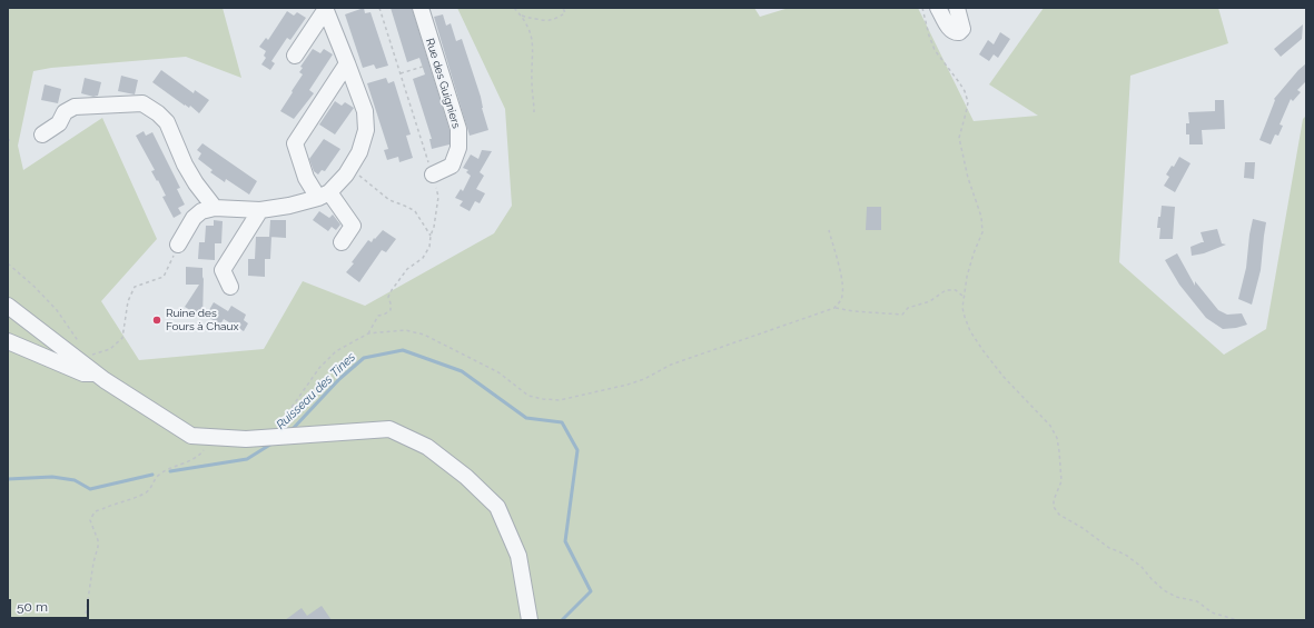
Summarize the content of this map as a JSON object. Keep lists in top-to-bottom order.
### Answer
{
  "streets": {
    "street": ["Rue des Guigniers"]
  },
  "water": ["Ruisseau des Tines"],
  "places": ["Ruine des Fours à Chaux"],
  "scale_bar": "50 m"
}
